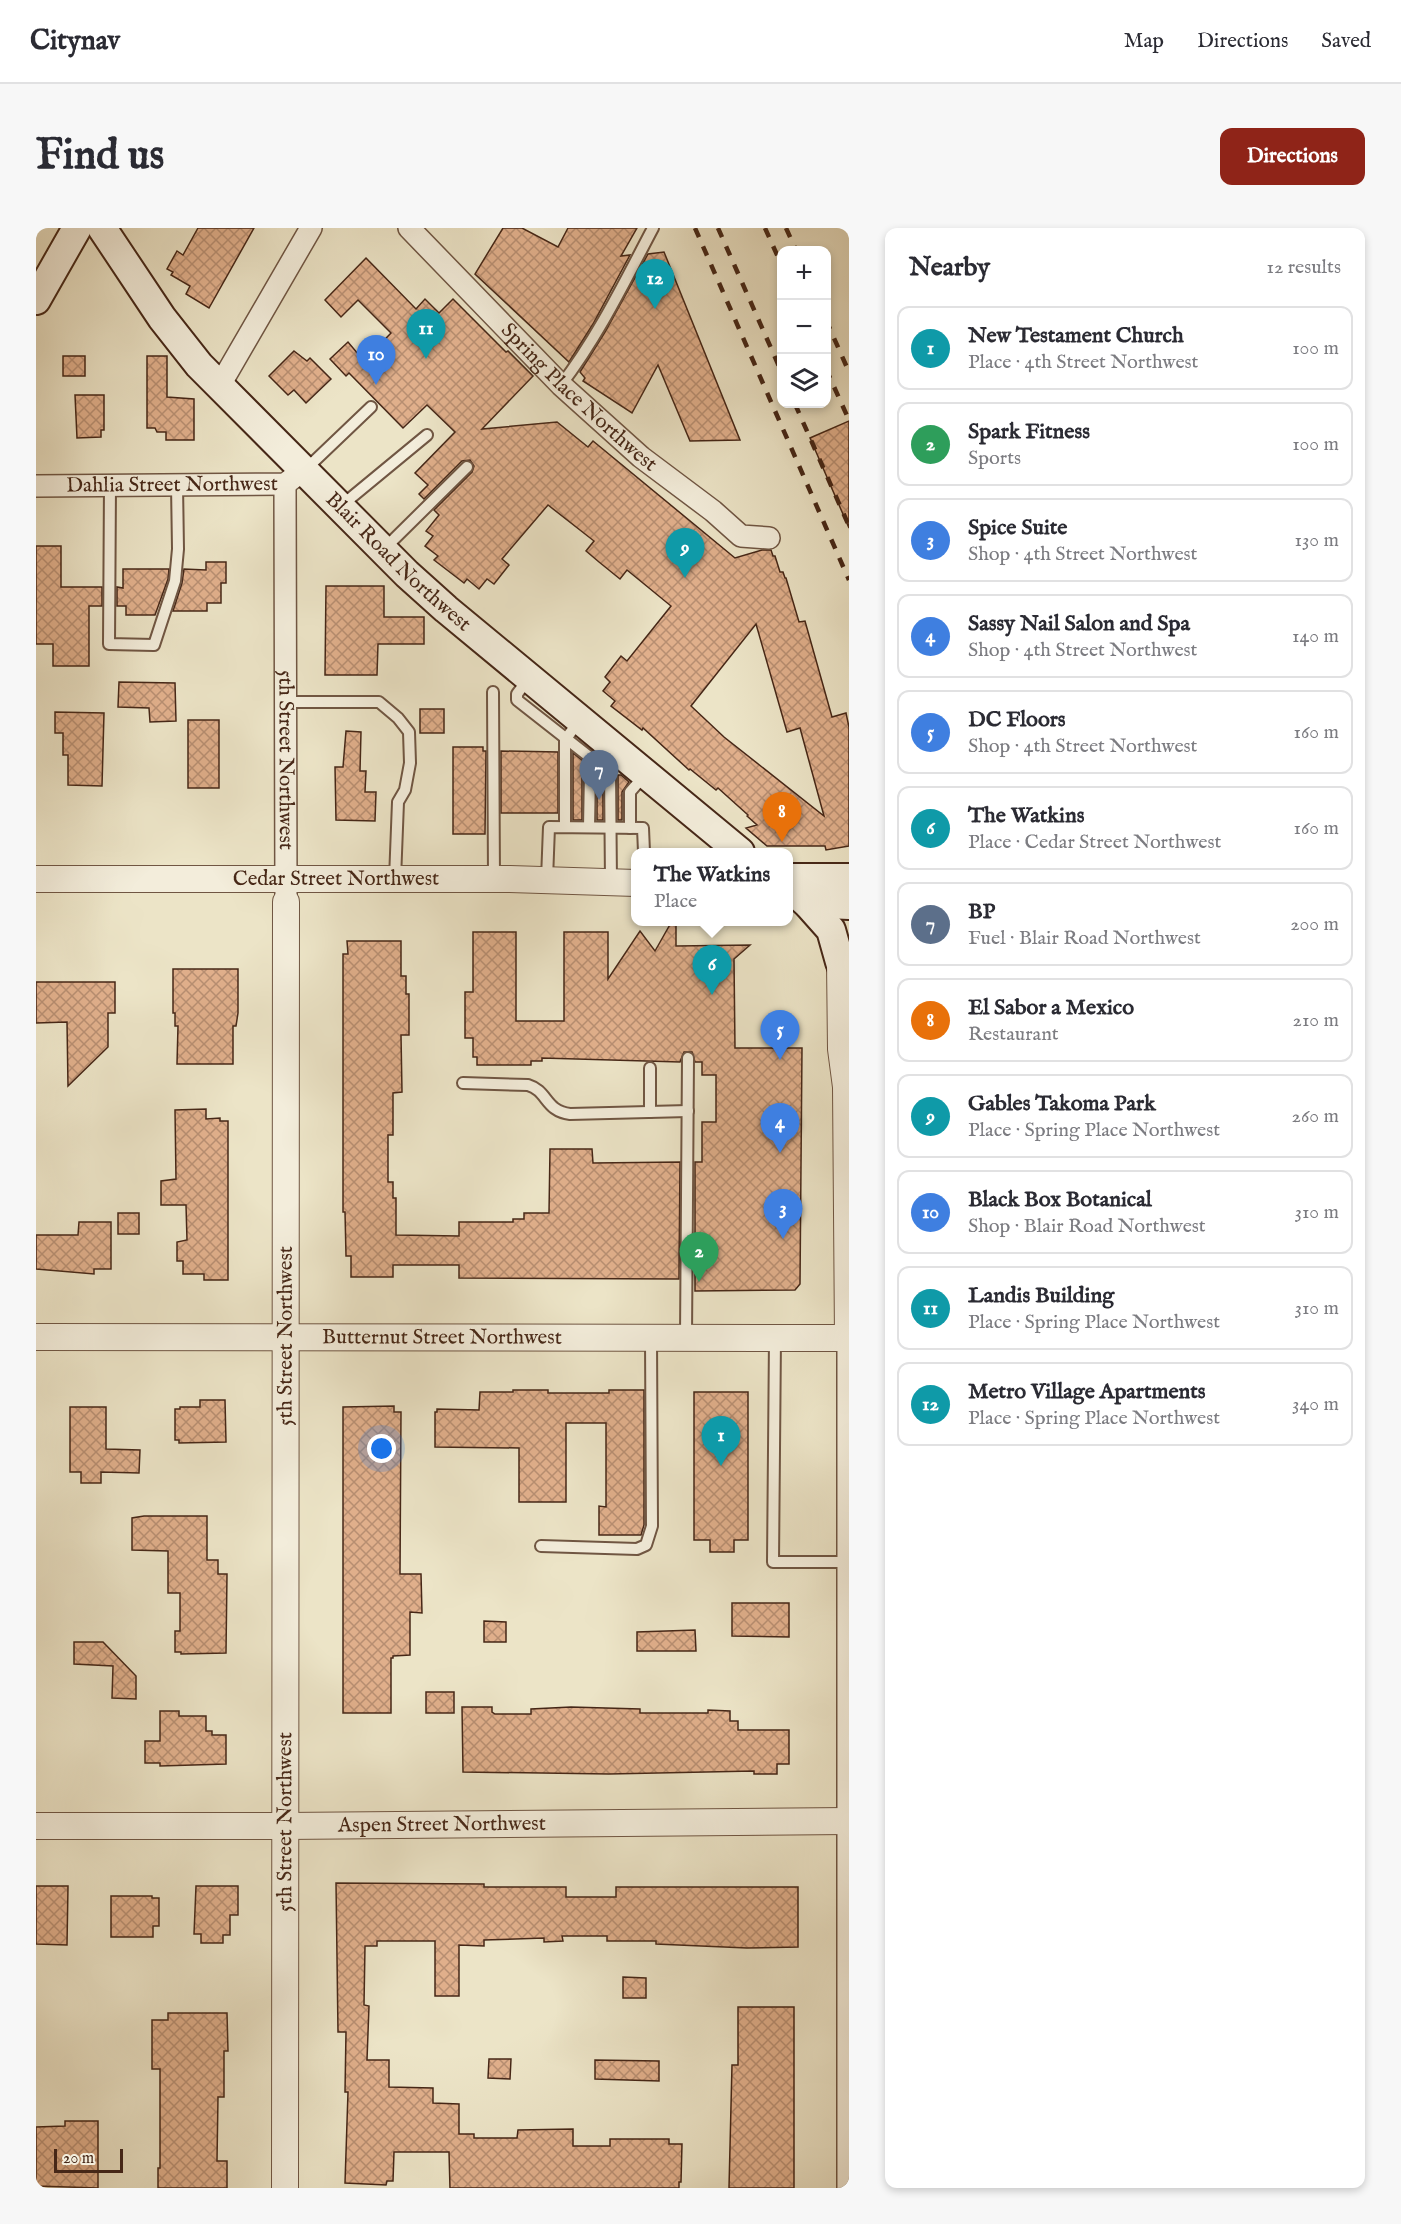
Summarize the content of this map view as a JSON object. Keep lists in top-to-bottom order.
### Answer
{
  "streets": {
    "main road": ["Blair Road Northwest"],
    "street": [
      "Spring Place Northwest",
      "Dahlia Street Northwest",
      "5th Street Northwest",
      "Cedar Street Northwest",
      "Butternut Street Northwest",
      "Aspen Street Northwest"
    ]
  },
  "crossings": [
    ["Dahlia Street Northwest", "Blair Road Northwest"],
    ["Dahlia Street Northwest", "5th Street Northwest"],
    ["Blair Road Northwest", "5th Street Northwest"],
    ["5th Street Northwest", "Cedar Street Northwest"],
    ["5th Street Northwest", "Butternut Street Northwest"],
    ["5th Street Northwest", "Aspen Street Northwest"]
  ],
  "scale_bar": "20 m",
  "page": {
    "header": "Citynav",
    "nav": ["Map", "Directions", "Saved"],
    "buttons": "Directions",
    "title": "Find us",
    "heading": ["Nearby", "12 results"],
    "map_buttons": ["+", "−"],
    "pins": [
      "12",
      "11",
      "10",
      "9",
      "7",
      "8",
      "6",
      "5",
      "4",
      "3",
      "2",
      "1"
    ],
    "list": [
      {
        "mark": "1",
        "name": "New Testament Church",
        "note": "Place · 4th Street Northwest",
        "value": "100 m"
      },
      {
        "mark": "2",
        "name": "Spark Fitness",
        "note": "Sports",
        "value": "100 m"
      },
      {
        "mark": "3",
        "name": "Spice Suite",
        "note": "Shop · 4th Street Northwest",
        "value": "130 m"
      },
      {
        "mark": "4",
        "name": "Sassy Nail Salon and Spa",
        "note": "Shop · 4th Street Northwest",
        "value": "140 m"
      },
      {
        "mark": "5",
        "name": "DC Floors",
        "note": "Shop · 4th Street Northwest",
        "value": "160 m"
      },
      {
        "mark": "6",
        "name": "The Watkins",
        "note": "Place · Cedar Street Northwest",
        "value": "160 m"
      },
      {
        "mark": "7",
        "name": "BP",
        "note": "Fuel · Blair Road Northwest",
        "value": "200 m"
      },
      {
        "mark": "8",
        "name": "El Sabor a Mexico",
        "note": "Restaurant",
        "value": "210 m"
      },
      {
        "mark": "9",
        "name": "Gables Takoma Park",
        "note": "Place · Spring Place Northwest",
        "value": "260 m"
      },
      {
        "mark": "10",
        "name": "Black Box Botanical",
        "note": "Shop · Blair Road Northwest",
        "value": "310 m"
      },
      {
        "mark": "11",
        "name": "Landis Building",
        "note": "Place · Spring Place Northwest",
        "value": "310 m"
      },
      {
        "mark": "12",
        "name": "Metro Village Apartments",
        "note": "Place · Spring Place Northwest",
        "value": "340 m"
      }
    ],
    "popup": ["The Watkins", "Place"],
    "scale": "20 m"
  }
}
